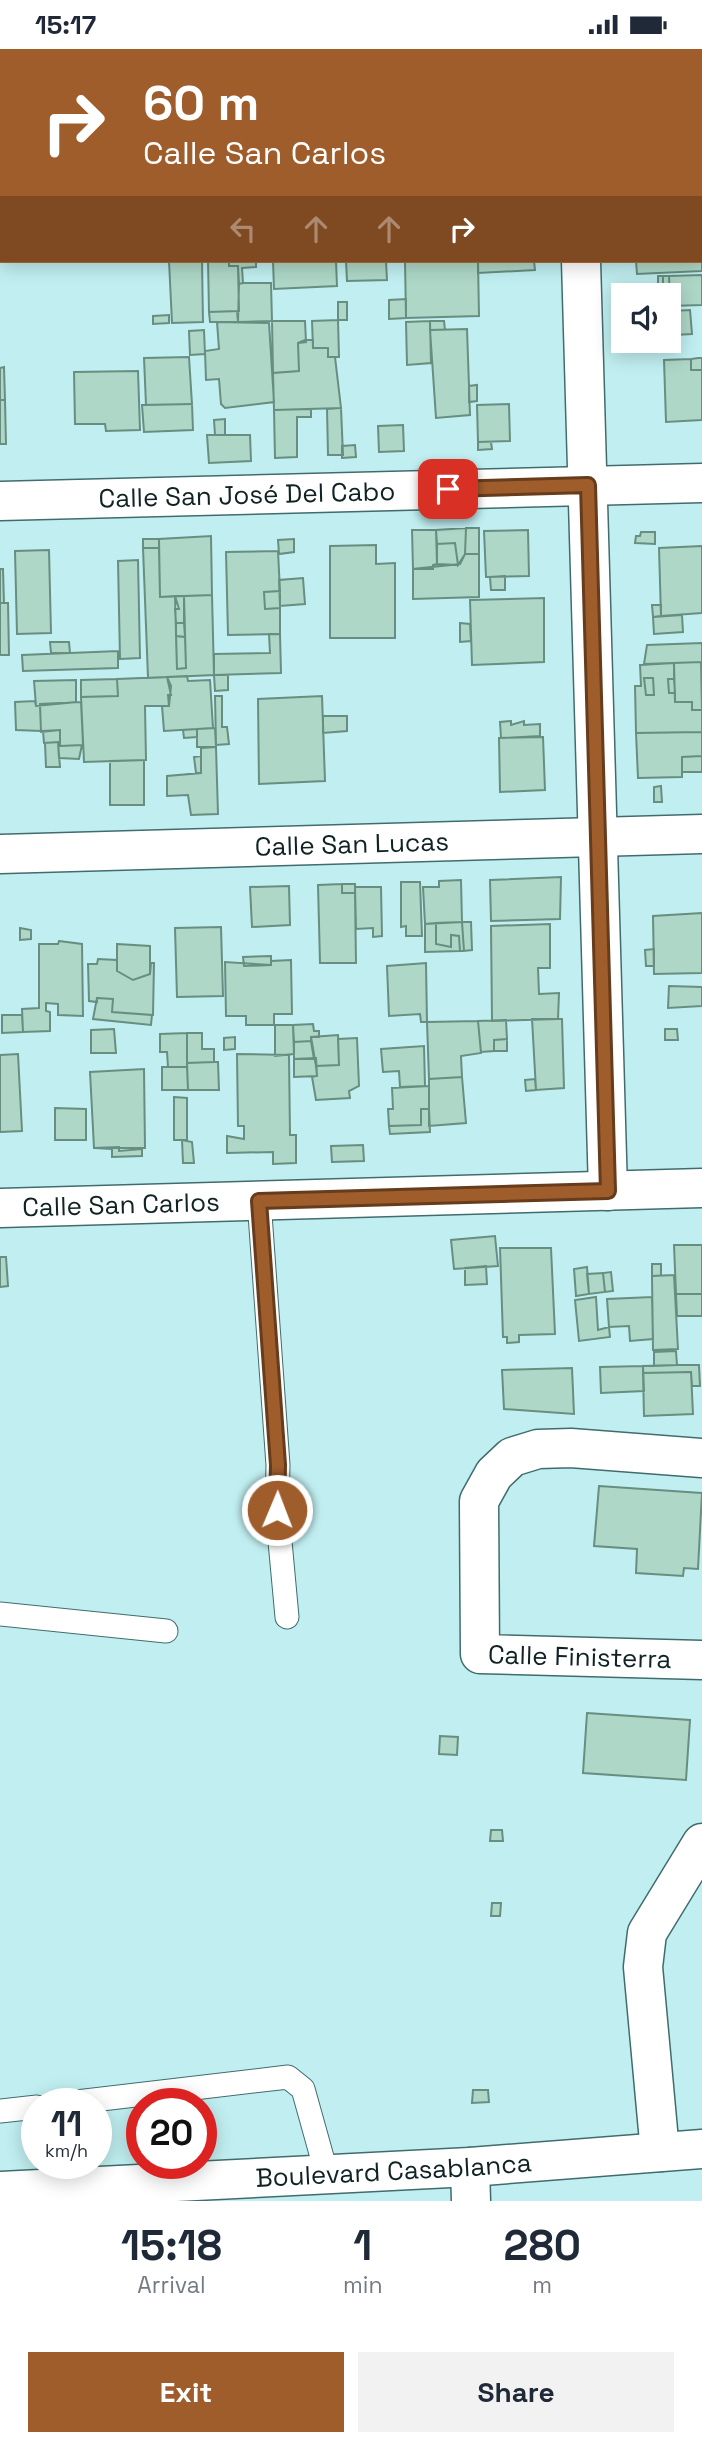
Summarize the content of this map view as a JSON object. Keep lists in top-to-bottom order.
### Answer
{
  "streets": {
    "street": [
      "Calle San José Del Cabo",
      "Calle San Lucas",
      "Calle San Carlos",
      "Calle Finisterra",
      "Boulevard Casablanca"
    ]
  },
  "page": {
    "status": "15:17",
    "turn": ["60 m", "Calle San Carlos"],
    "speed": "11 km/h",
    "limit": "20",
    "eta": [
      "15:18",
      "Arrival",
      "1",
      "min",
      "280",
      "m"
    ],
    "buttons": ["Exit", "Share"]
  }
}
